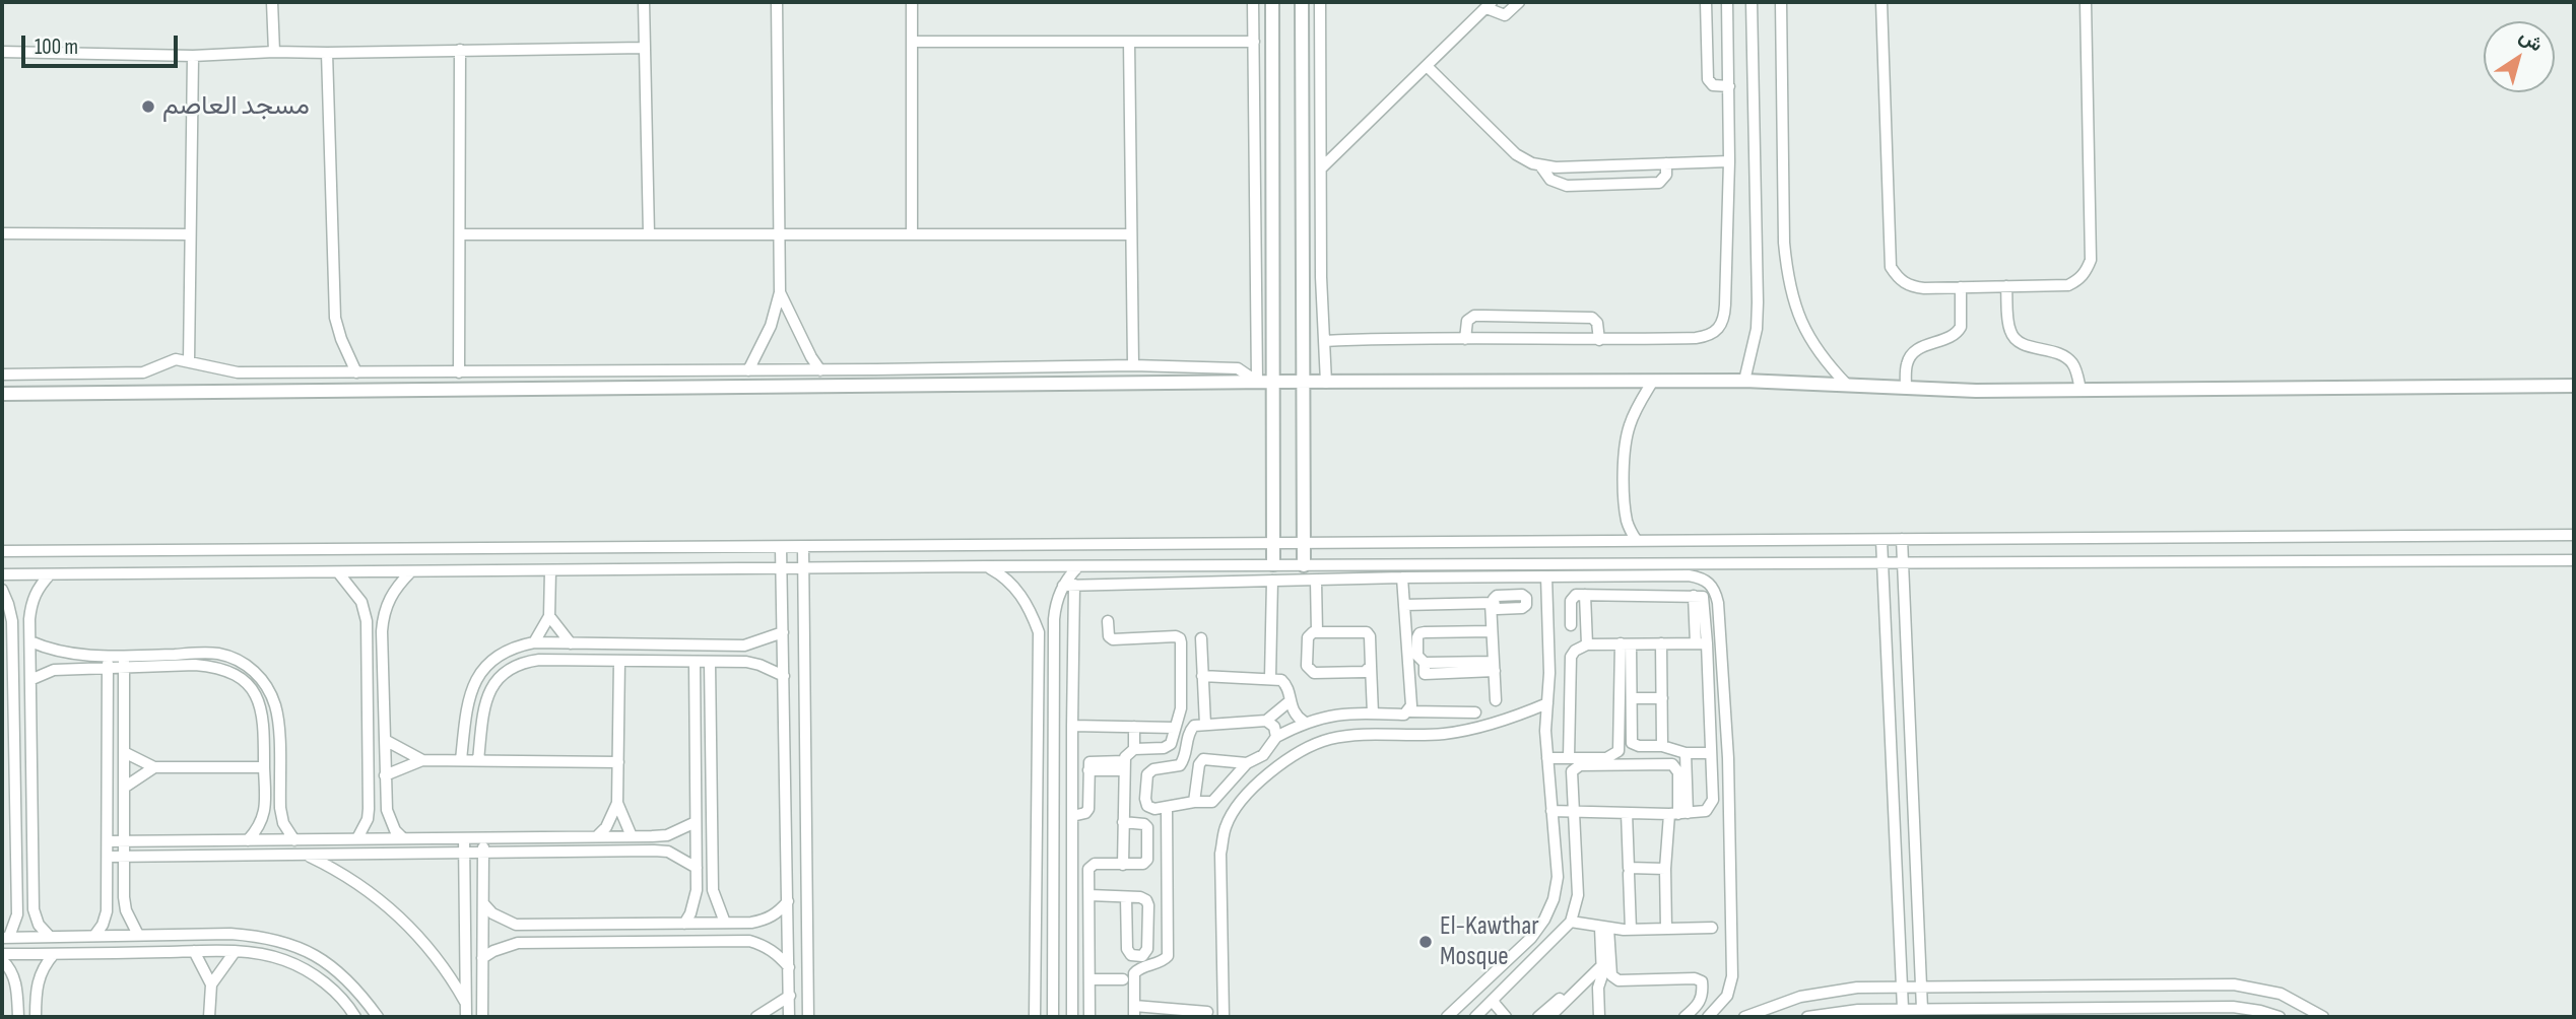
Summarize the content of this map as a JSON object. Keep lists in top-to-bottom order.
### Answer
{
  "places": ["مسجد العاصم", "El-Kawthar Mosque"],
  "scale_bar": "100 m",
  "north": "top right"
}
